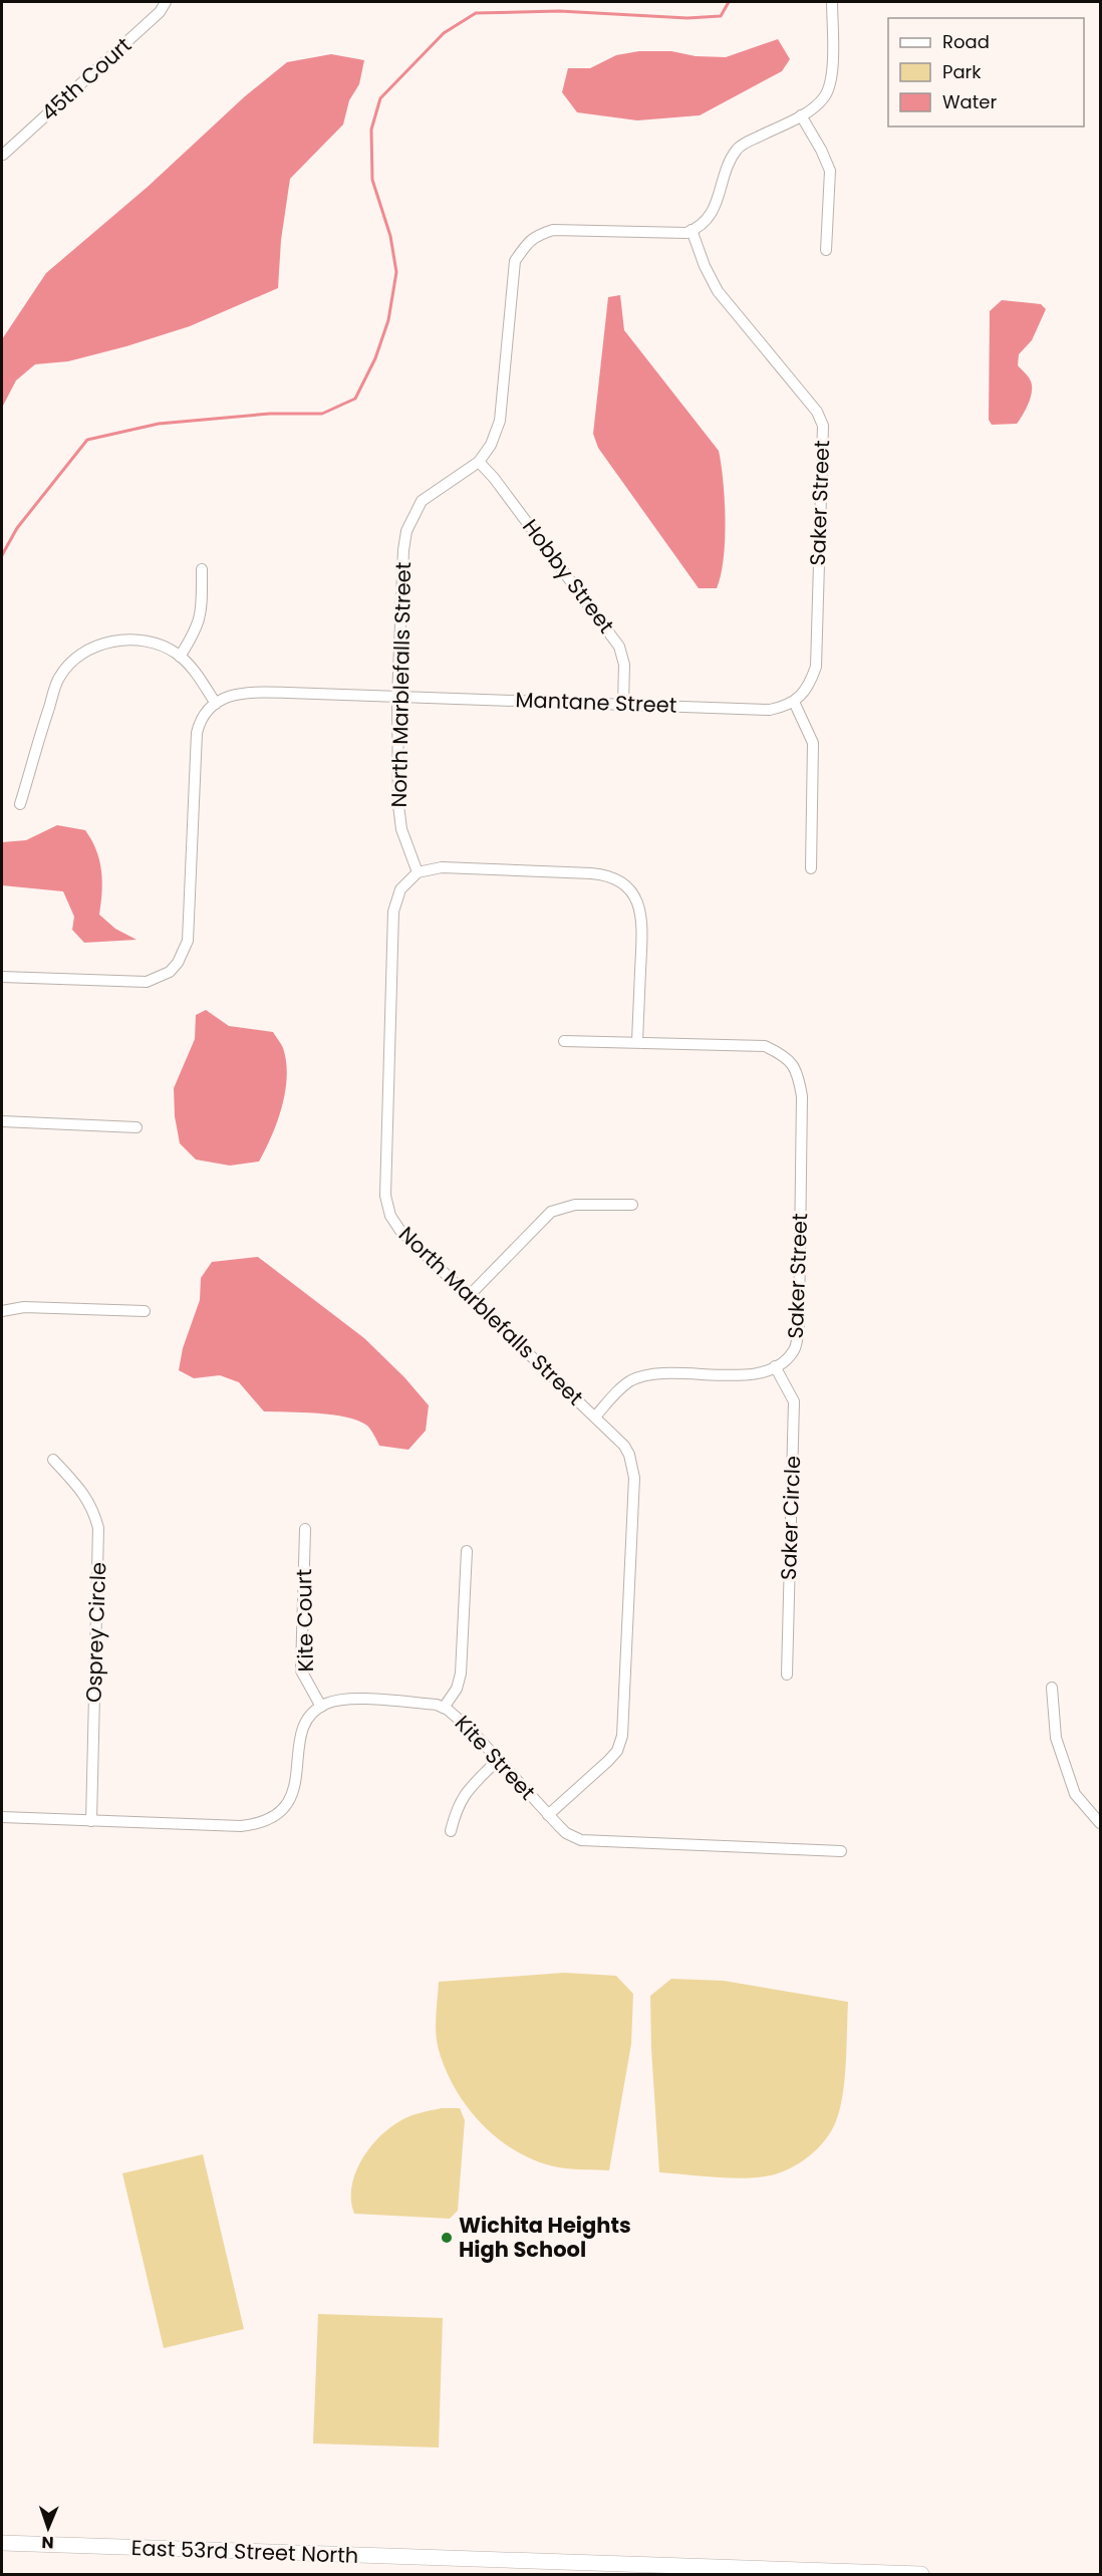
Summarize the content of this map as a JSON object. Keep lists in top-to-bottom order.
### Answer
{
  "streets": {
    "main road": ["East 53rd Street North"],
    "street": [
      "45th Court",
      "Saker Street",
      "Hobby Street",
      "North Marblefalls Street",
      "Mantane Street",
      "Saker Circle",
      "Kite Court",
      "Osprey Circle",
      "Kite Street"
    ]
  },
  "crossings": [
    ["Saker Street", "North Marblefalls Street"],
    ["Saker Street", "Mantane Street"],
    ["Saker Street", "Saker Circle"],
    ["Hobby Street", "North Marblefalls Street"],
    ["Hobby Street", "Mantane Street"],
    ["North Marblefalls Street", "Mantane Street"],
    ["North Marblefalls Street", "Kite Street"],
    ["Kite Court", "Kite Street"]
  ],
  "places": ["Wichita Heights High School"],
  "legend": ["Road", "Park", "Water"],
  "north": "bottom"
}
